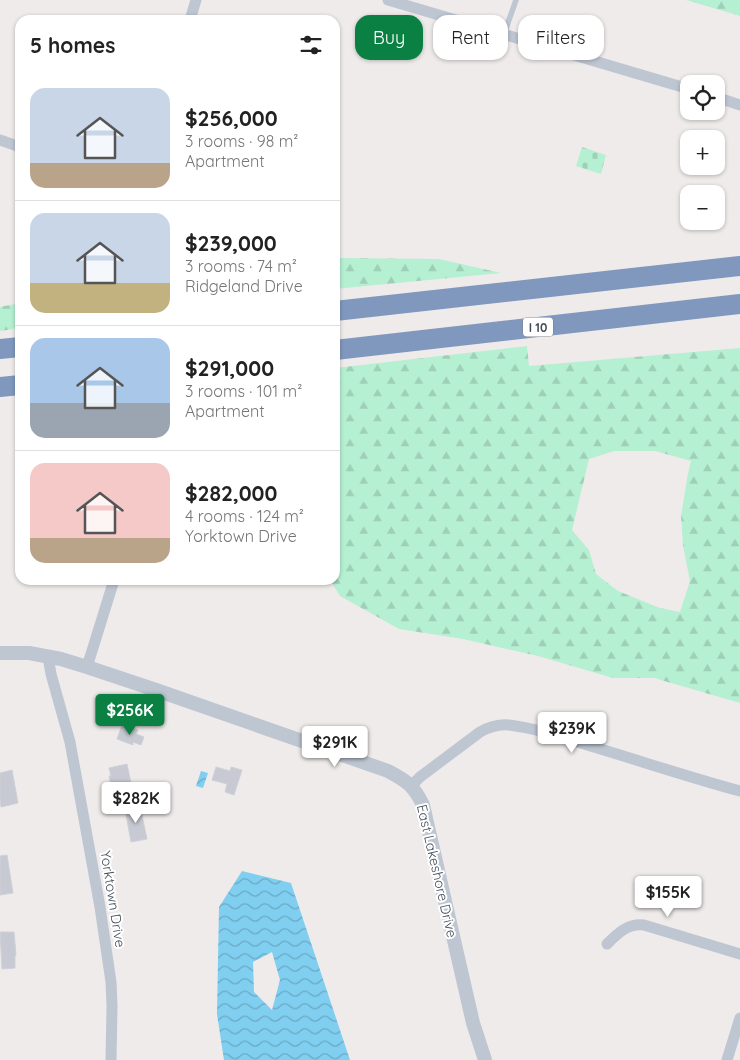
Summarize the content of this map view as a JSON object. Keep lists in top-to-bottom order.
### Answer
{
  "streets": {
    "highway": ["I 10"],
    "street": ["East Lakeshore Drive", "Yorktown Drive"]
  },
  "crossings": [
    ["East Lakeshore Drive", "Yorktown Drive"]
  ],
  "page": {
    "chip": ["Buy", "Rent", "Filters"],
    "heading": "5 homes",
    "map_buttons": ["+", "−"],
    "list": [
      {
        "name": "$256,000",
        "note": "3 rooms · 98 m² · Apartment"
      },
      {
        "name": "$239,000",
        "note": "3 rooms · 74 m² · Ridgeland Drive"
      },
      {
        "name": "$291,000",
        "note": "3 rooms · 101 m² · Apartment"
      },
      {
        "name": "$282,000",
        "note": "4 rooms · 124 m² · Yorktown Drive"
      }
    ],
    "price": [
      "$256K",
      "$239K",
      "$291K",
      "$282K",
      "$155K"
    ]
  }
}
